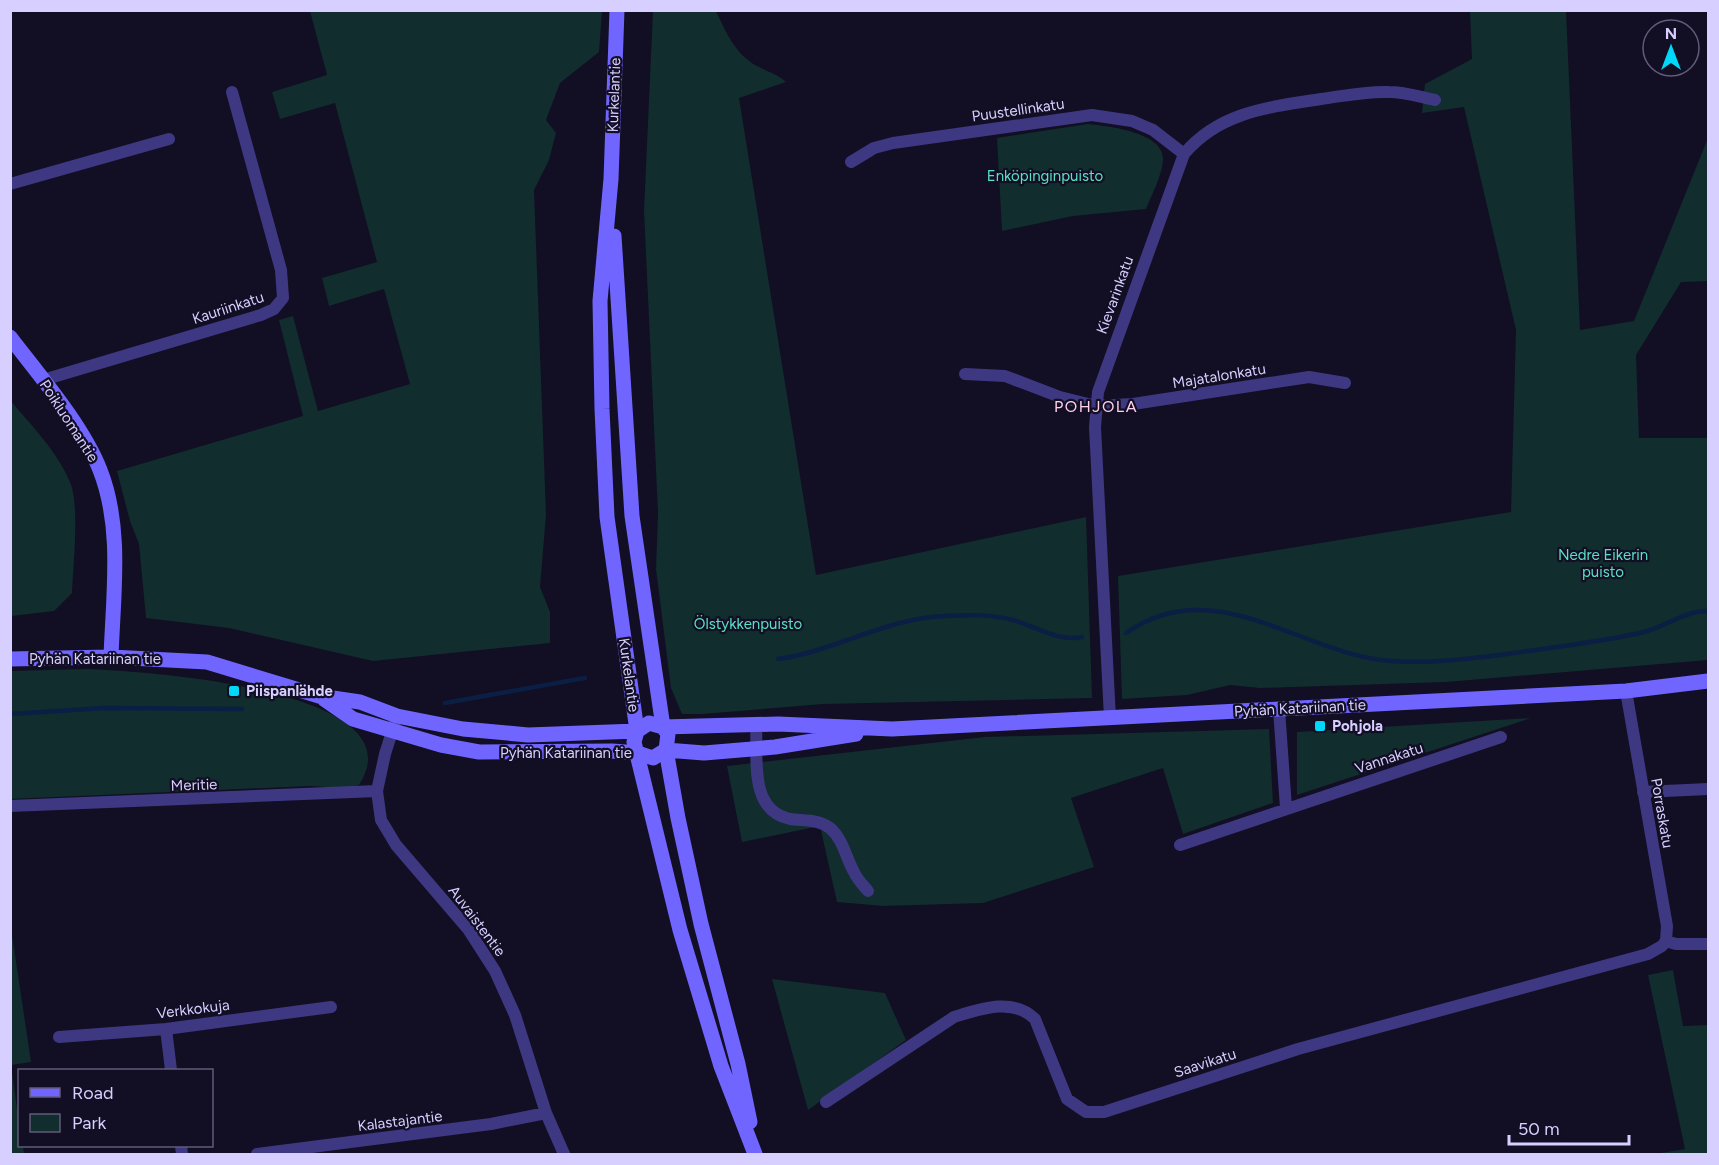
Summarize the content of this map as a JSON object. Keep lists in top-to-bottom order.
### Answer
{
  "streets": {
    "street": [
      "Kurkelantie",
      "Puustellinkatu",
      "Kievarinkatu",
      "Kauriinkatu",
      "Majatalonkatu",
      "Poikluomantie",
      "Pyhän Katariinan tie",
      "Vannakatu",
      "Meritie",
      "Porraskatu",
      "Auvaistentie",
      "Verkkokuja",
      "Saavikatu",
      "Kalastajantie"
    ]
  },
  "crossings": [
    ["Kurkelantie", "Pyhän Katariinan tie"],
    ["Puustellinkatu", "Kievarinkatu"],
    ["Kievarinkatu", "Majatalonkatu"],
    ["Kievarinkatu", "Pyhän Katariinan tie"],
    ["Kauriinkatu", "Poikluomantie"],
    ["Poikluomantie", "Pyhän Katariinan tie"],
    ["Pyhän Katariinan tie", "Porraskatu"],
    ["Pyhän Katariinan tie", "Auvaistentie"],
    ["Meritie", "Auvaistentie"],
    ["Porraskatu", "Saavikatu"],
    ["Auvaistentie", "Kalastajantie"]
  ],
  "districts": ["POHJOLA"],
  "parks": ["Enköpinginpuisto", "Nedre Eikerin puisto", "Ölstykkenpuisto"],
  "places": {
    "transit": ["Piispanlähde", "Pohjola"]
  },
  "legend": ["Road", "Park"],
  "scale_bar": "50 m",
  "north": "top"
}
